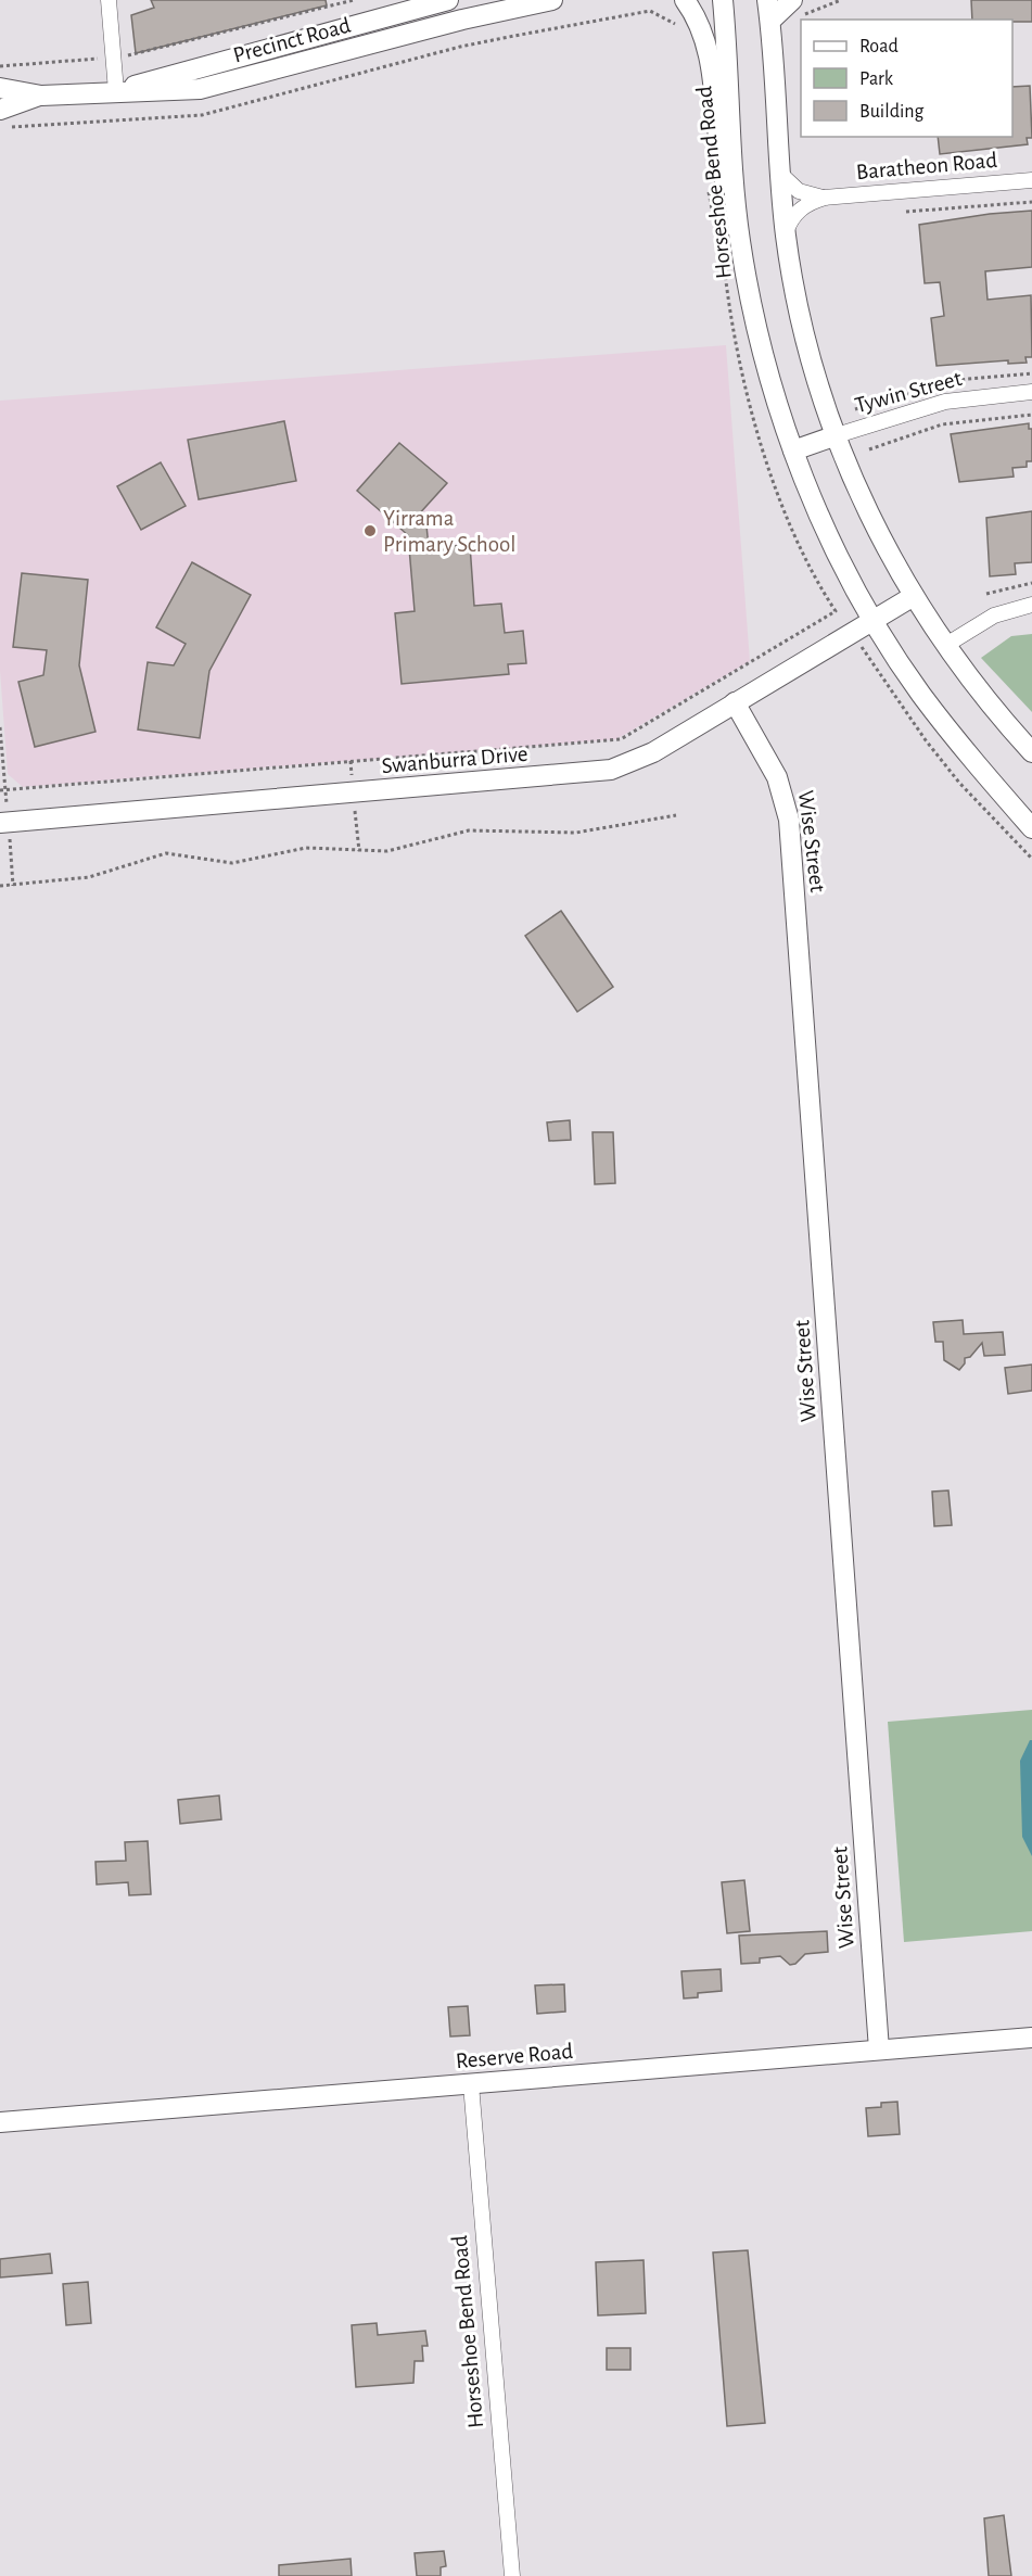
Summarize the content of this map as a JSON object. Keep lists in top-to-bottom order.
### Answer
{
  "streets": {
    "street": [
      "Precinct Road",
      "Baratheon Road",
      "Horseshoe Bend Road",
      "Tywin Street",
      "Swanburra Drive",
      "Wise Street",
      "Reserve Road"
    ]
  },
  "crossings": [
    ["Horseshoe Bend Road", "Swanburra Drive"],
    ["Horseshoe Bend Road", "Reserve Road"],
    ["Swanburra Drive", "Wise Street"],
    ["Wise Street", "Reserve Road"]
  ],
  "places": ["Yirrama Primary School"],
  "legend": ["Road", "Park", "Building"]
}
